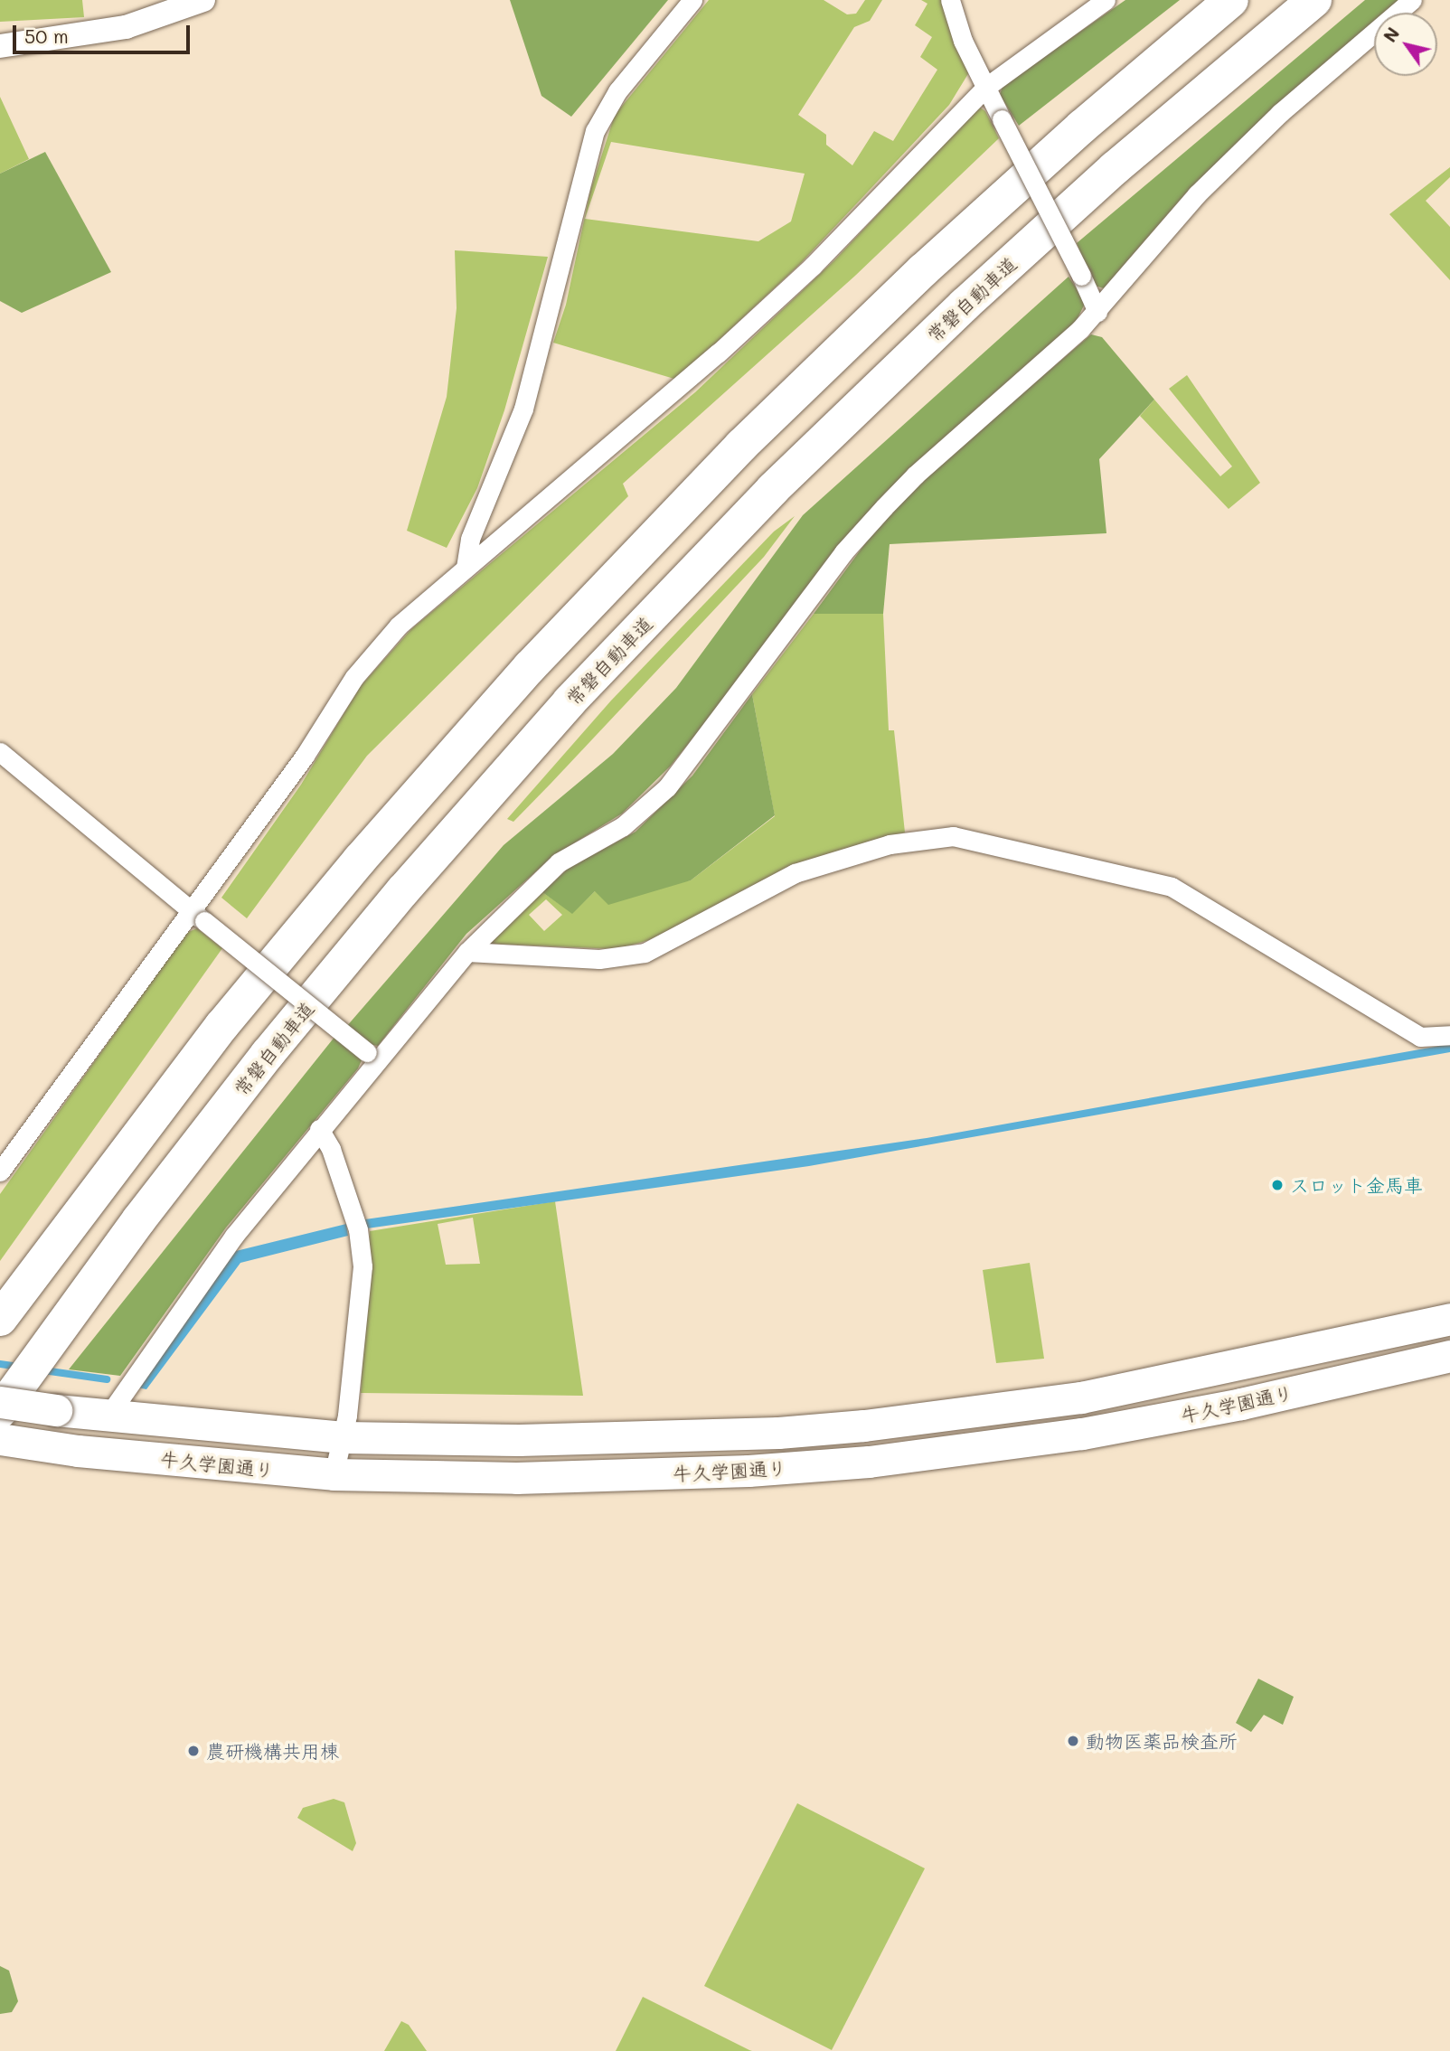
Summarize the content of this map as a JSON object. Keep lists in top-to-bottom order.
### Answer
{
  "streets": {
    "highway": ["常磐自動車道", "牛久学園通り"]
  },
  "places": ["スロット金馬車", "動物医薬品検査所", "農研機構共用棟"],
  "scale_bar": "50 m",
  "north": "top left"
}
